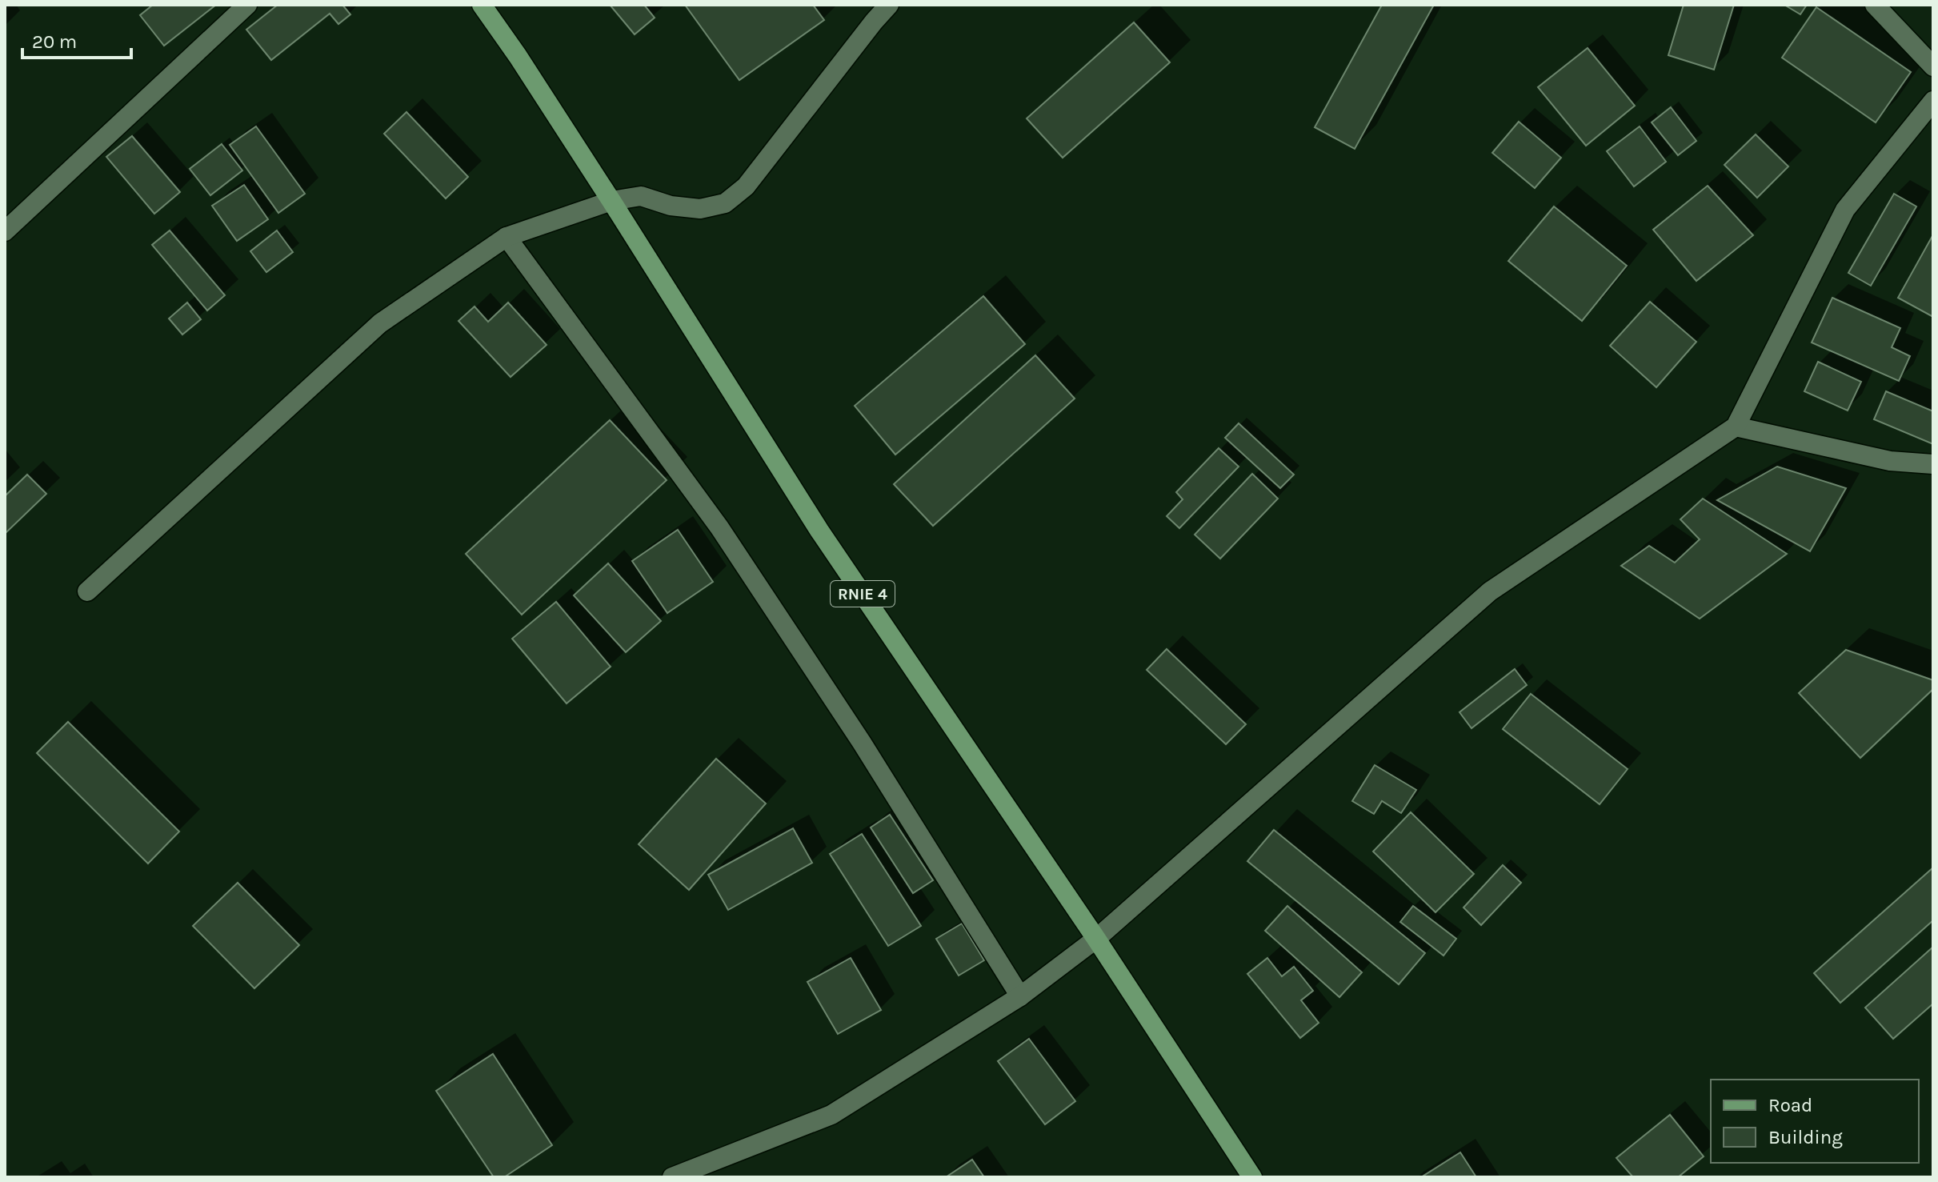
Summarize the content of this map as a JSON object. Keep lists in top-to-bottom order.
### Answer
{
  "streets": {
    "main road": ["RNIE 4"]
  },
  "legend": ["Road", "Building"],
  "scale_bar": "20 m"
}
